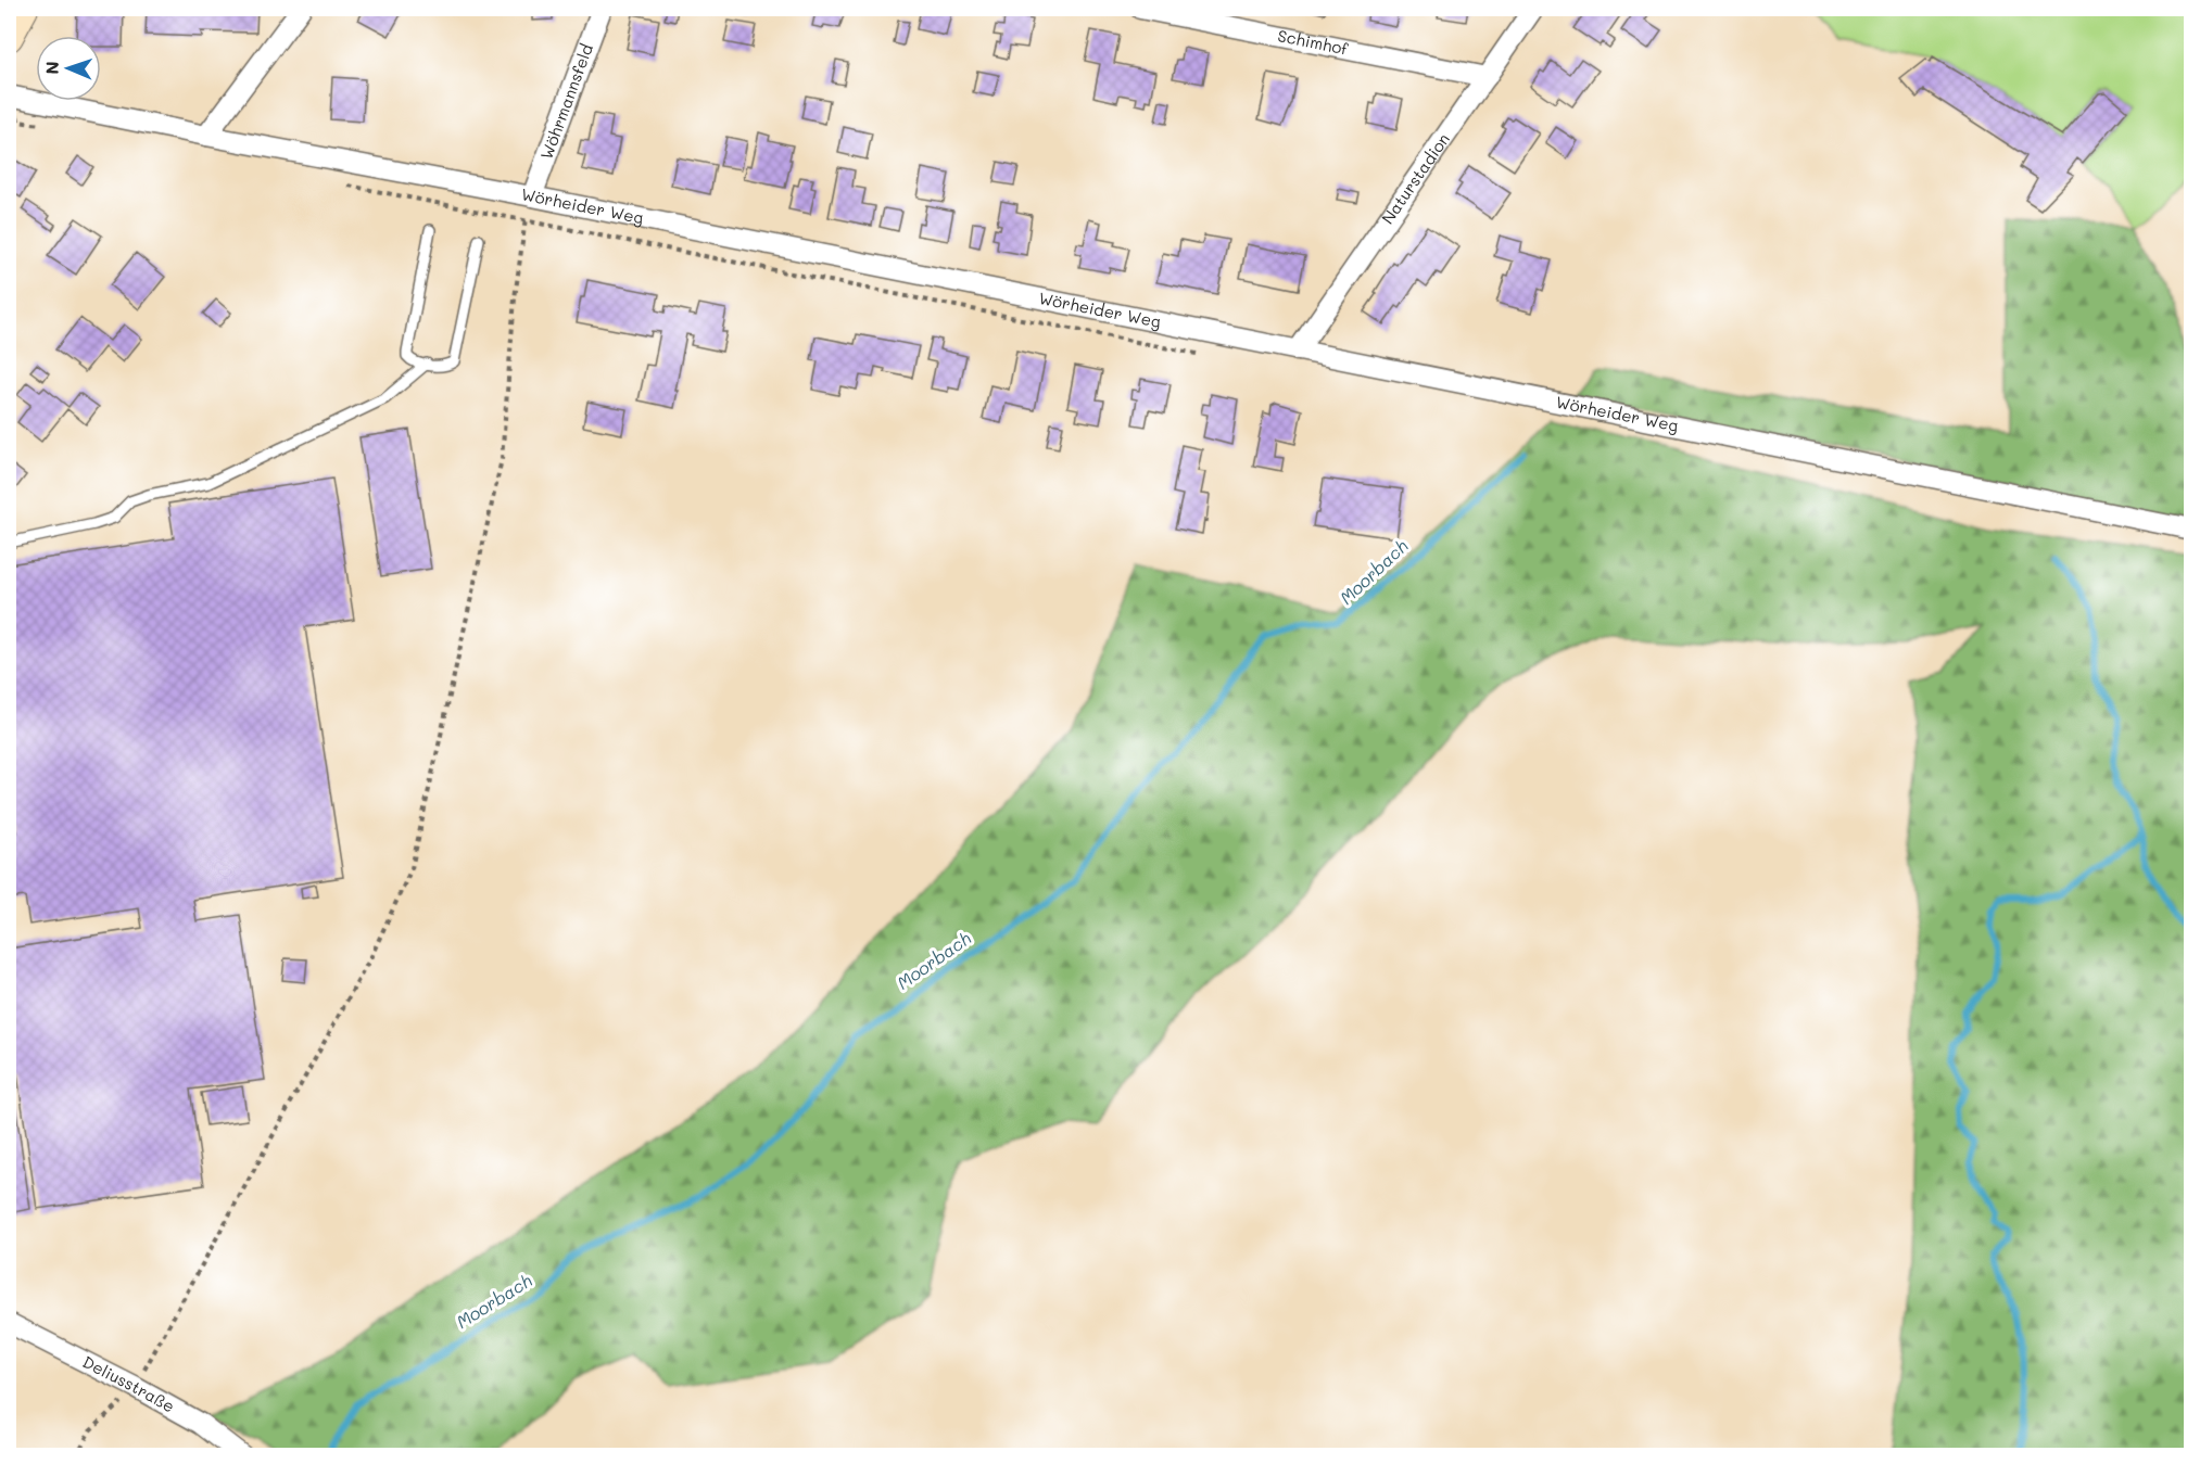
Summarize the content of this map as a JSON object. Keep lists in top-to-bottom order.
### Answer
{
  "streets": {
    "street": [
      "Schimhof",
      "Wöhrmannsfeld",
      "Naturstadion",
      "Wörheider Weg",
      "Deliusstraße"
    ]
  },
  "crossings": [
    ["Schimhof", "Naturstadion"],
    ["Wöhrmannsfeld", "Wörheider Weg"],
    ["Naturstadion", "Wörheider Weg"]
  ],
  "water": ["Moorbach"],
  "north": "left"
}
